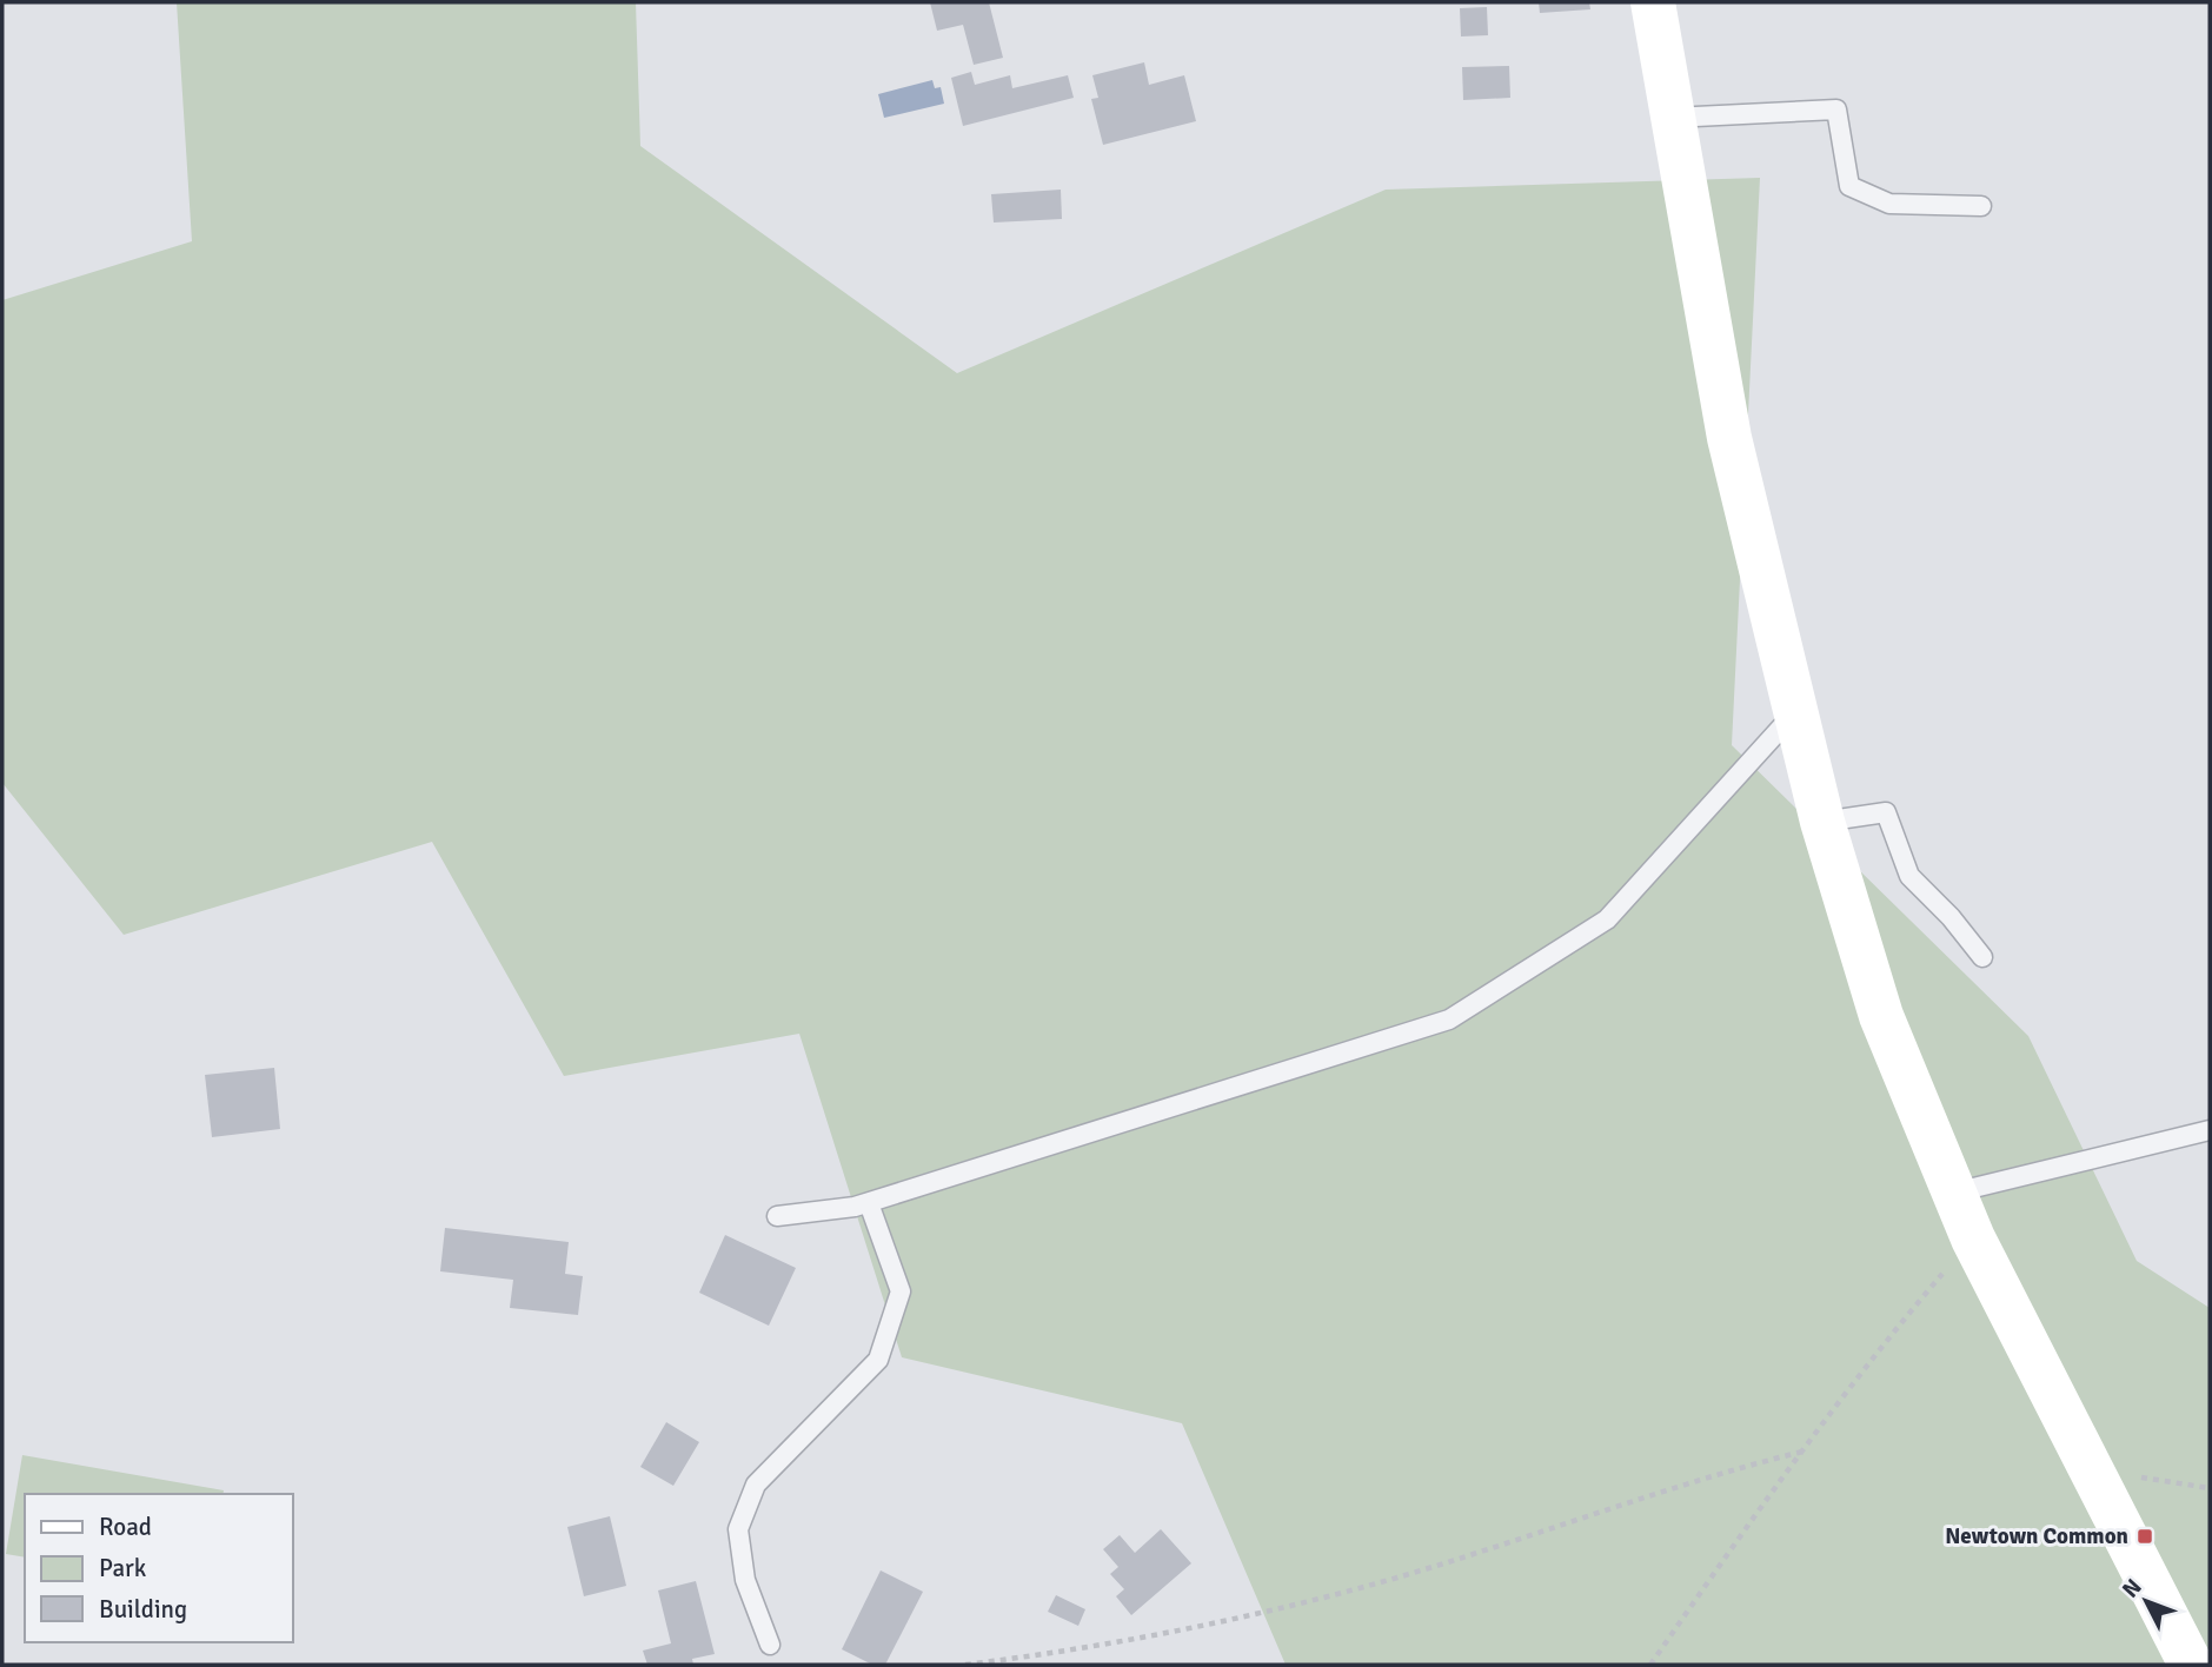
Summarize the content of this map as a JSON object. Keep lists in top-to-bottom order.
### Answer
{
  "places": {
    "transit": ["Newtown Common"]
  },
  "legend": ["Road", "Park", "Building"],
  "north": "top left"
}
